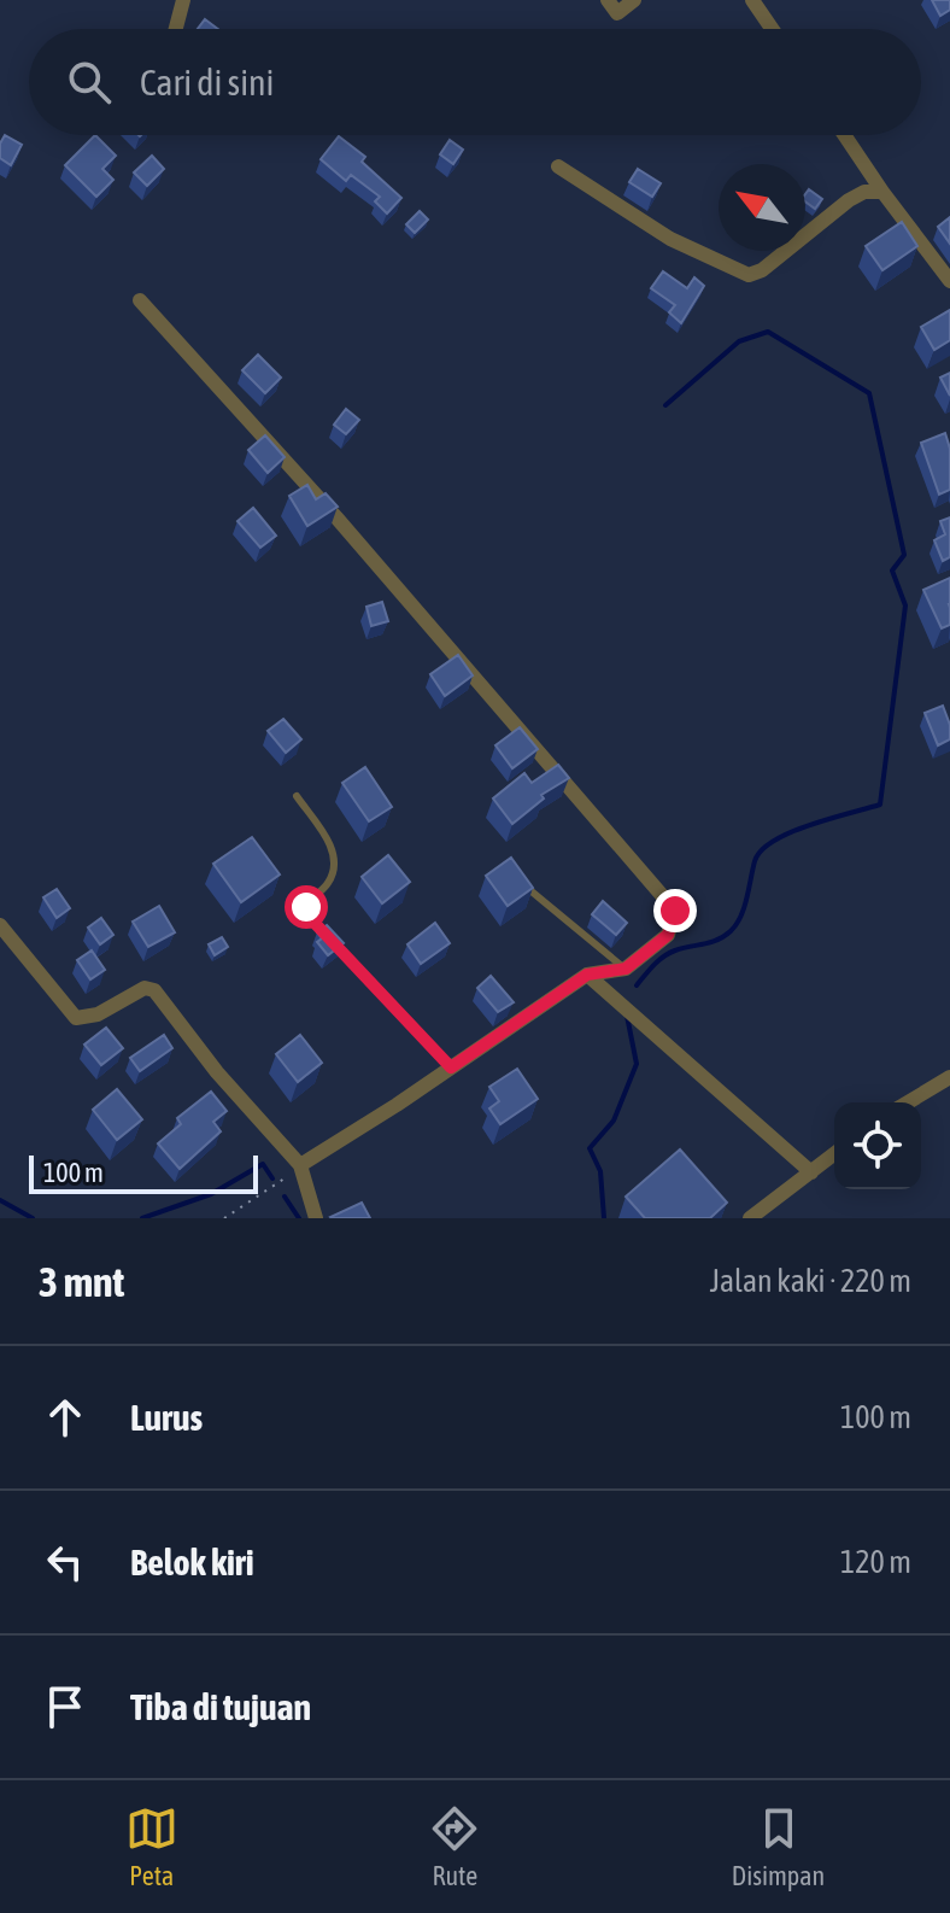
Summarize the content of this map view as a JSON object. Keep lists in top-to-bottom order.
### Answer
{
  "scale_bar": "100 m",
  "north": "top left",
  "page": {
    "search": "Cari di sini",
    "scale": "100 m",
    "heading": ["3 mnt", "Jalan kaki · 220 m"],
    "list": [
      ["Lurus", "100 m"],
      ["Belok kiri", "120 m"],
      "Tiba di tujuan"
    ],
    "nav": ["Peta", "Rute", "Disimpan"]
  }
}
